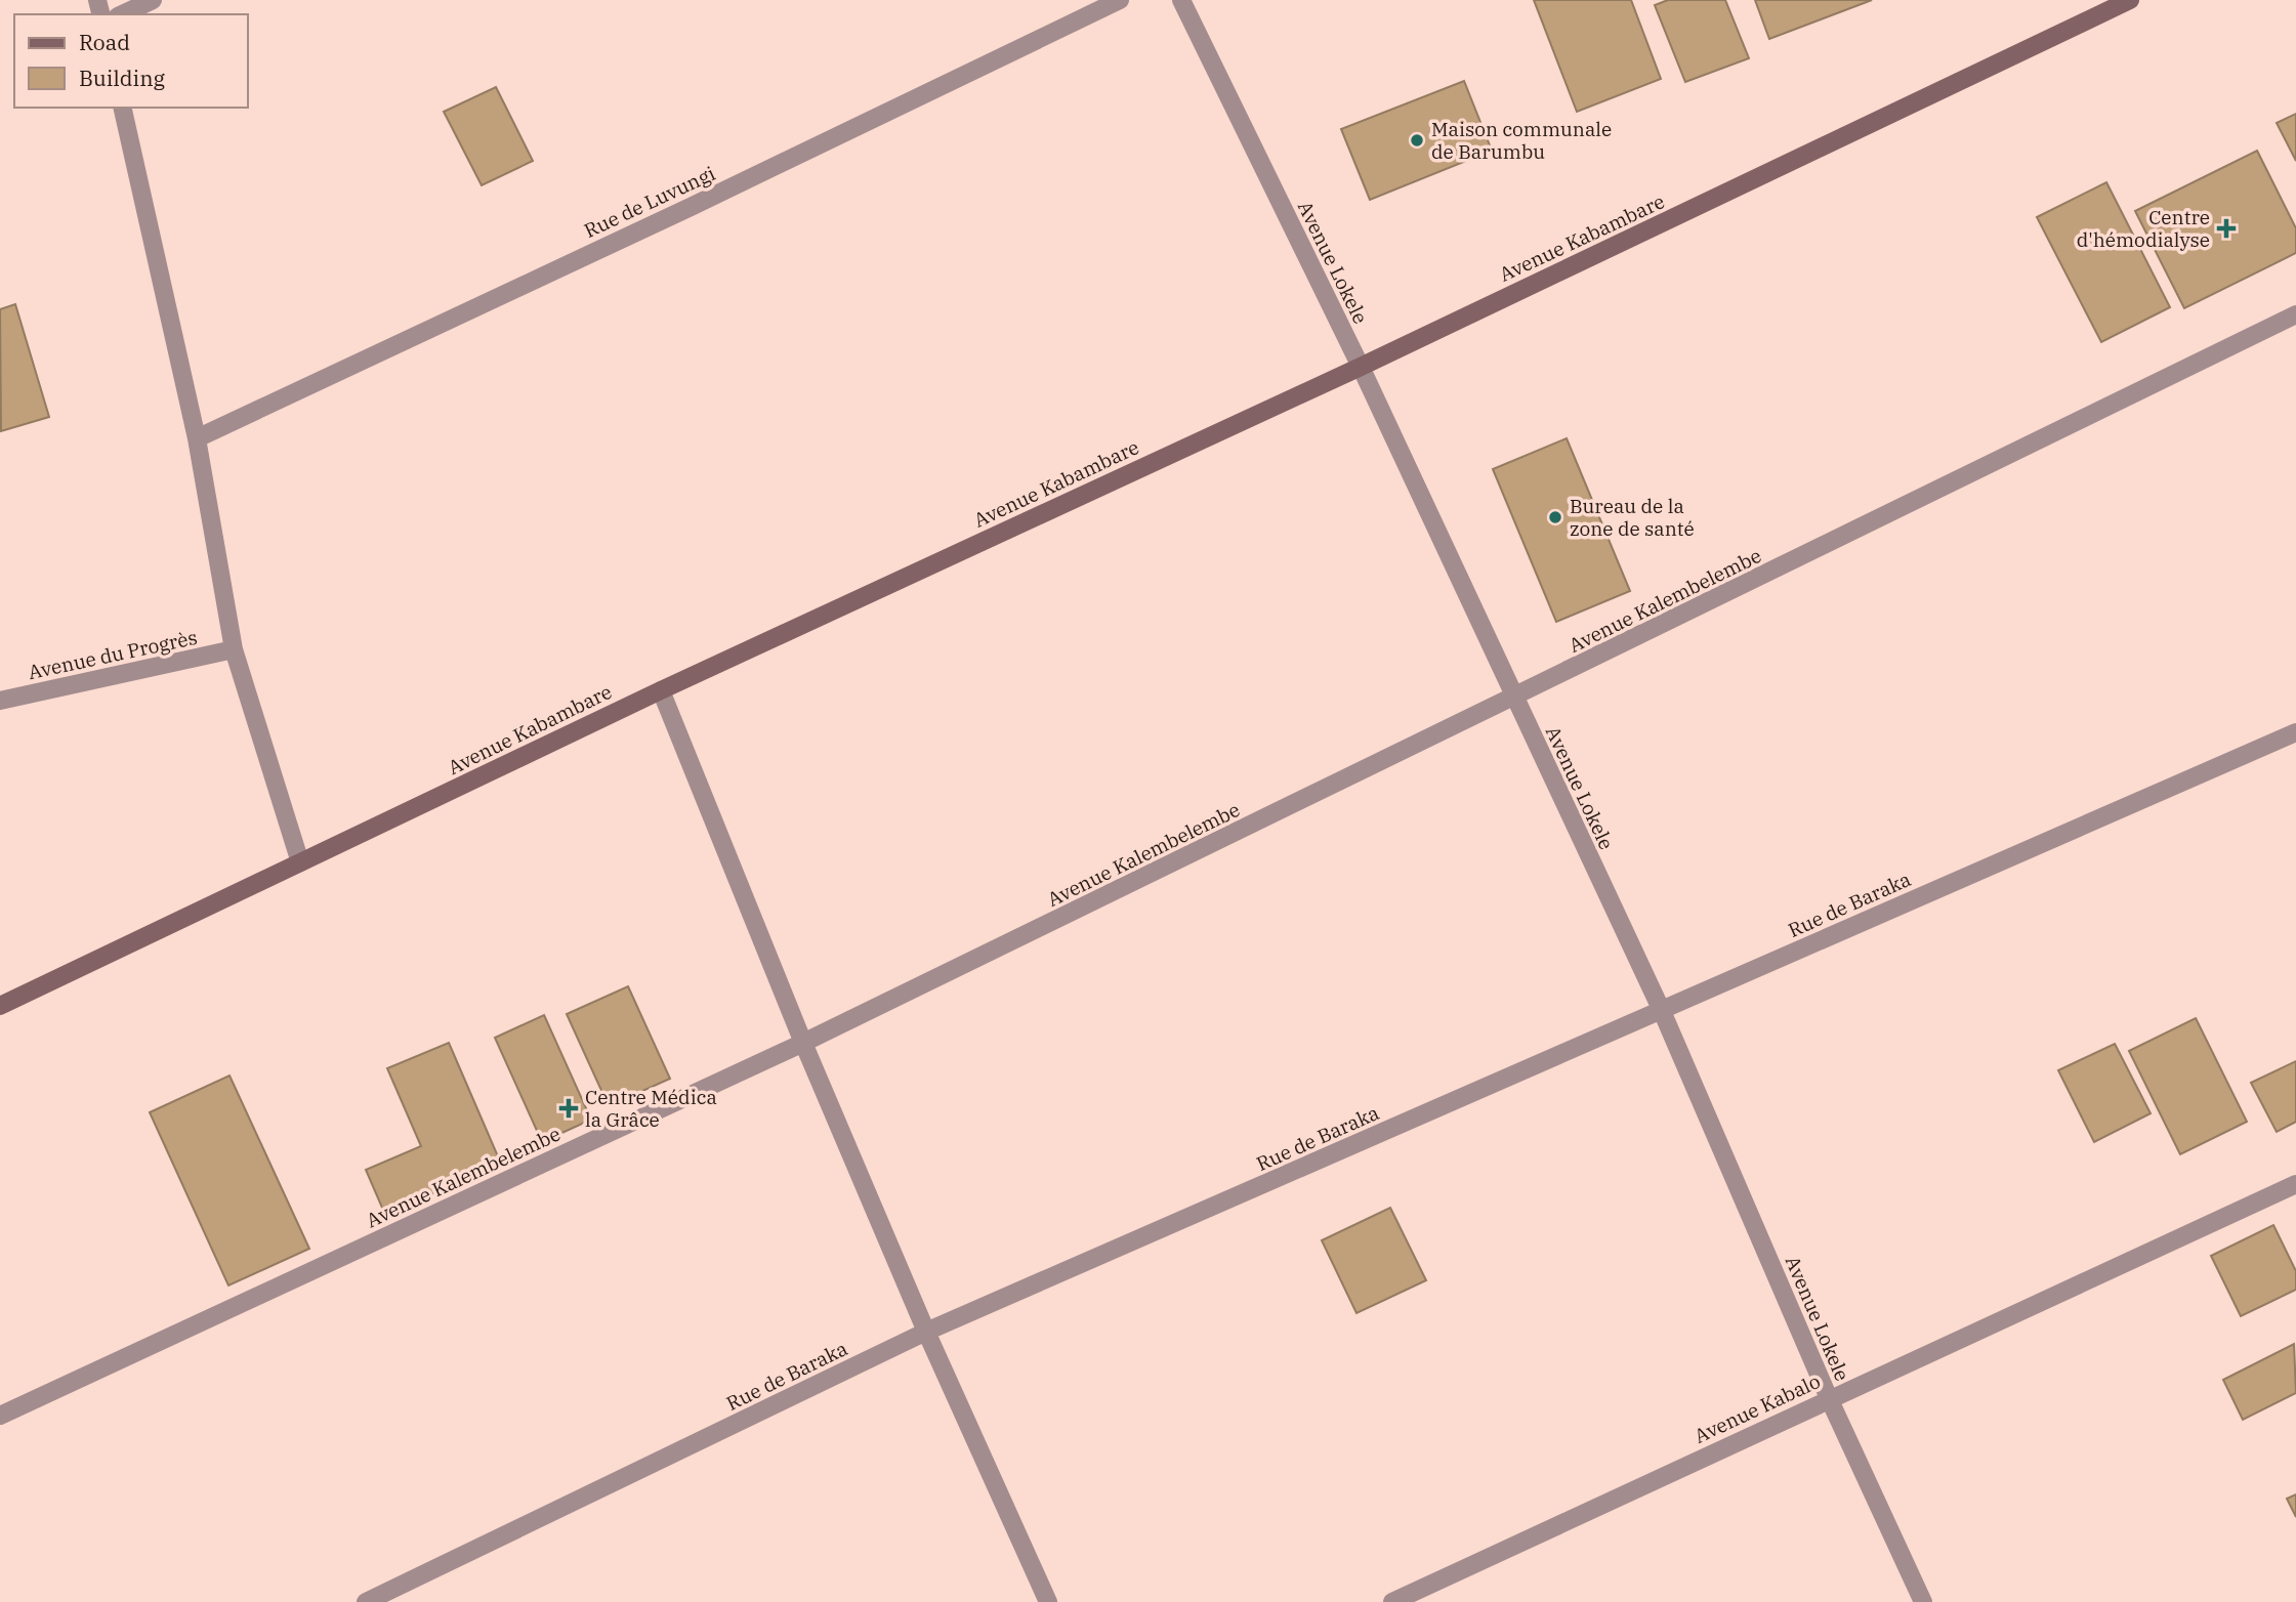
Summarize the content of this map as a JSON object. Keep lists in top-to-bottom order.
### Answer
{
  "streets": {
    "main road": ["Avenue Kabambare"],
    "street": [
      "Rue de Luvungi",
      "Avenue Lokele",
      "Avenue Kalembelembe",
      "Avenue du Progrès",
      "Rue de Baraka",
      "Avenue Kabalo"
    ]
  },
  "crossings": [
    ["Avenue Kabambare", "Avenue Lokele"],
    ["Avenue Lokele", "Avenue Kalembelembe"],
    ["Avenue Lokele", "Rue de Baraka"],
    ["Avenue Lokele", "Avenue Kabalo"]
  ],
  "places": {
    "other": ["Maison communale de Barumbu", "Bureau de la zone de santé"],
    "health": ["Centre d'hémodialyse", "Centre Médica la Grâce"]
  },
  "legend": ["Road", "Building"]
}
